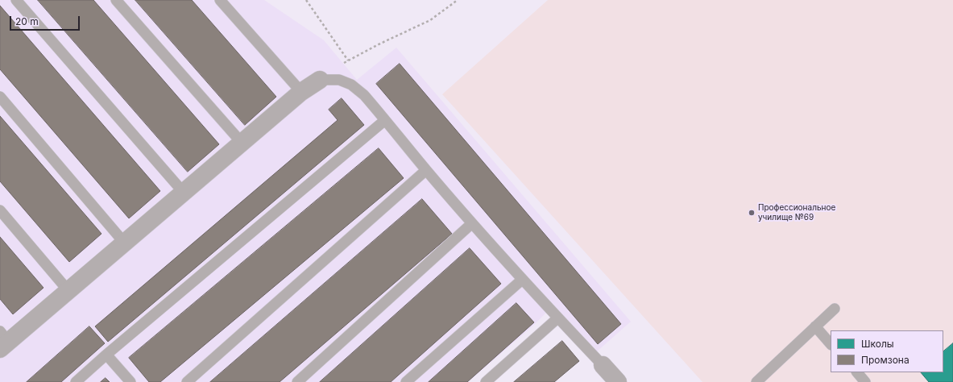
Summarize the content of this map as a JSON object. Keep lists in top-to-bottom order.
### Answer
{
  "places": ["Профессиональное училище №69"],
  "legend": ["Школы", "Промзона"],
  "scale_bar": "20 m"
}
